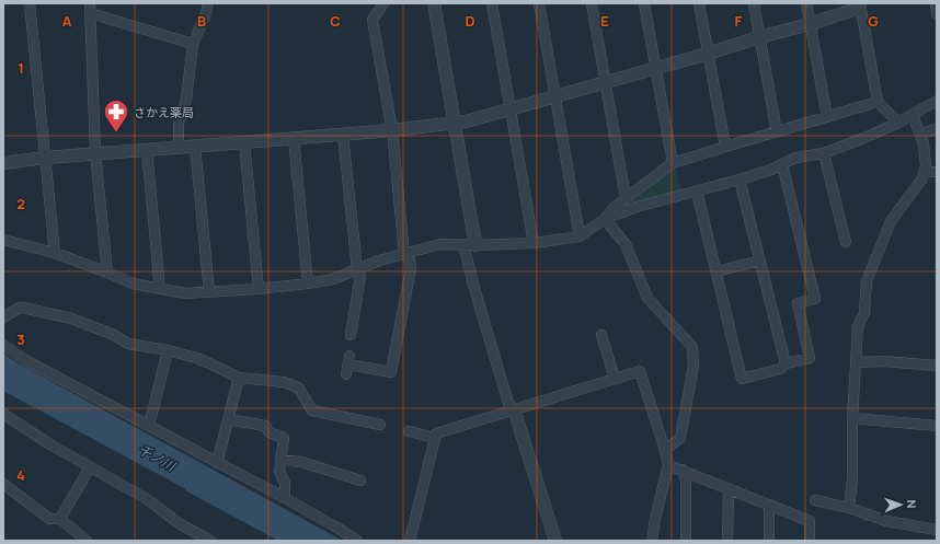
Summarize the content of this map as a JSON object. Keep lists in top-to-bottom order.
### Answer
{
  "water": ["千ノ川"],
  "places": {
    "pharmacy": ["さかえ薬局"]
  },
  "north": "right",
  "grid": {
    "columns": [
      "A",
      "B",
      "C",
      "D",
      "E",
      "F",
      "G"
    ],
    "rows": [
      "1",
      "2",
      "3",
      "4"
    ]
  }
}
